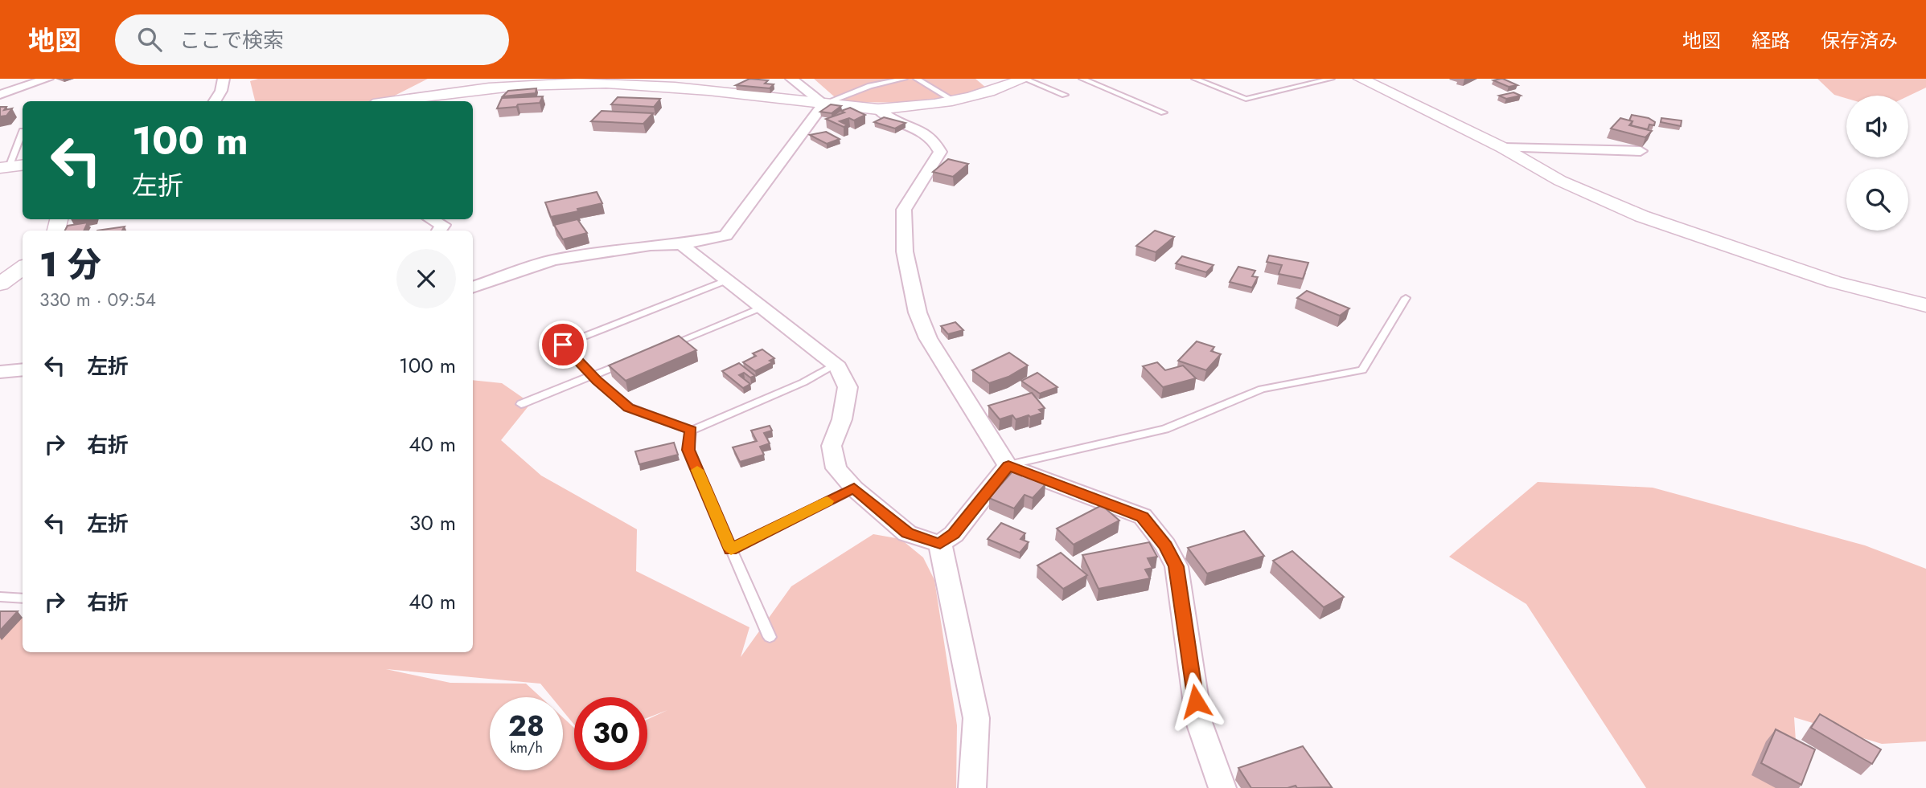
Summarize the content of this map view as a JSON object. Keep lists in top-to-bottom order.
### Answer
{
  "page": {
    "header": "地図",
    "search": "ここで検索",
    "nav": ["地図", "経路", "保存済み"],
    "turn": ["100 m", "左折"],
    "heading": ["1 分", "330 m · 09:54"],
    "list": [
      {
        "name": "左折",
        "value": "100 m"
      },
      {
        "name": "右折",
        "value": "40 m"
      },
      {
        "name": "左折",
        "value": "30 m"
      },
      {
        "name": "右折",
        "value": "40 m"
      }
    ],
    "speed": "28 km/h",
    "limit": "30"
  }
}
